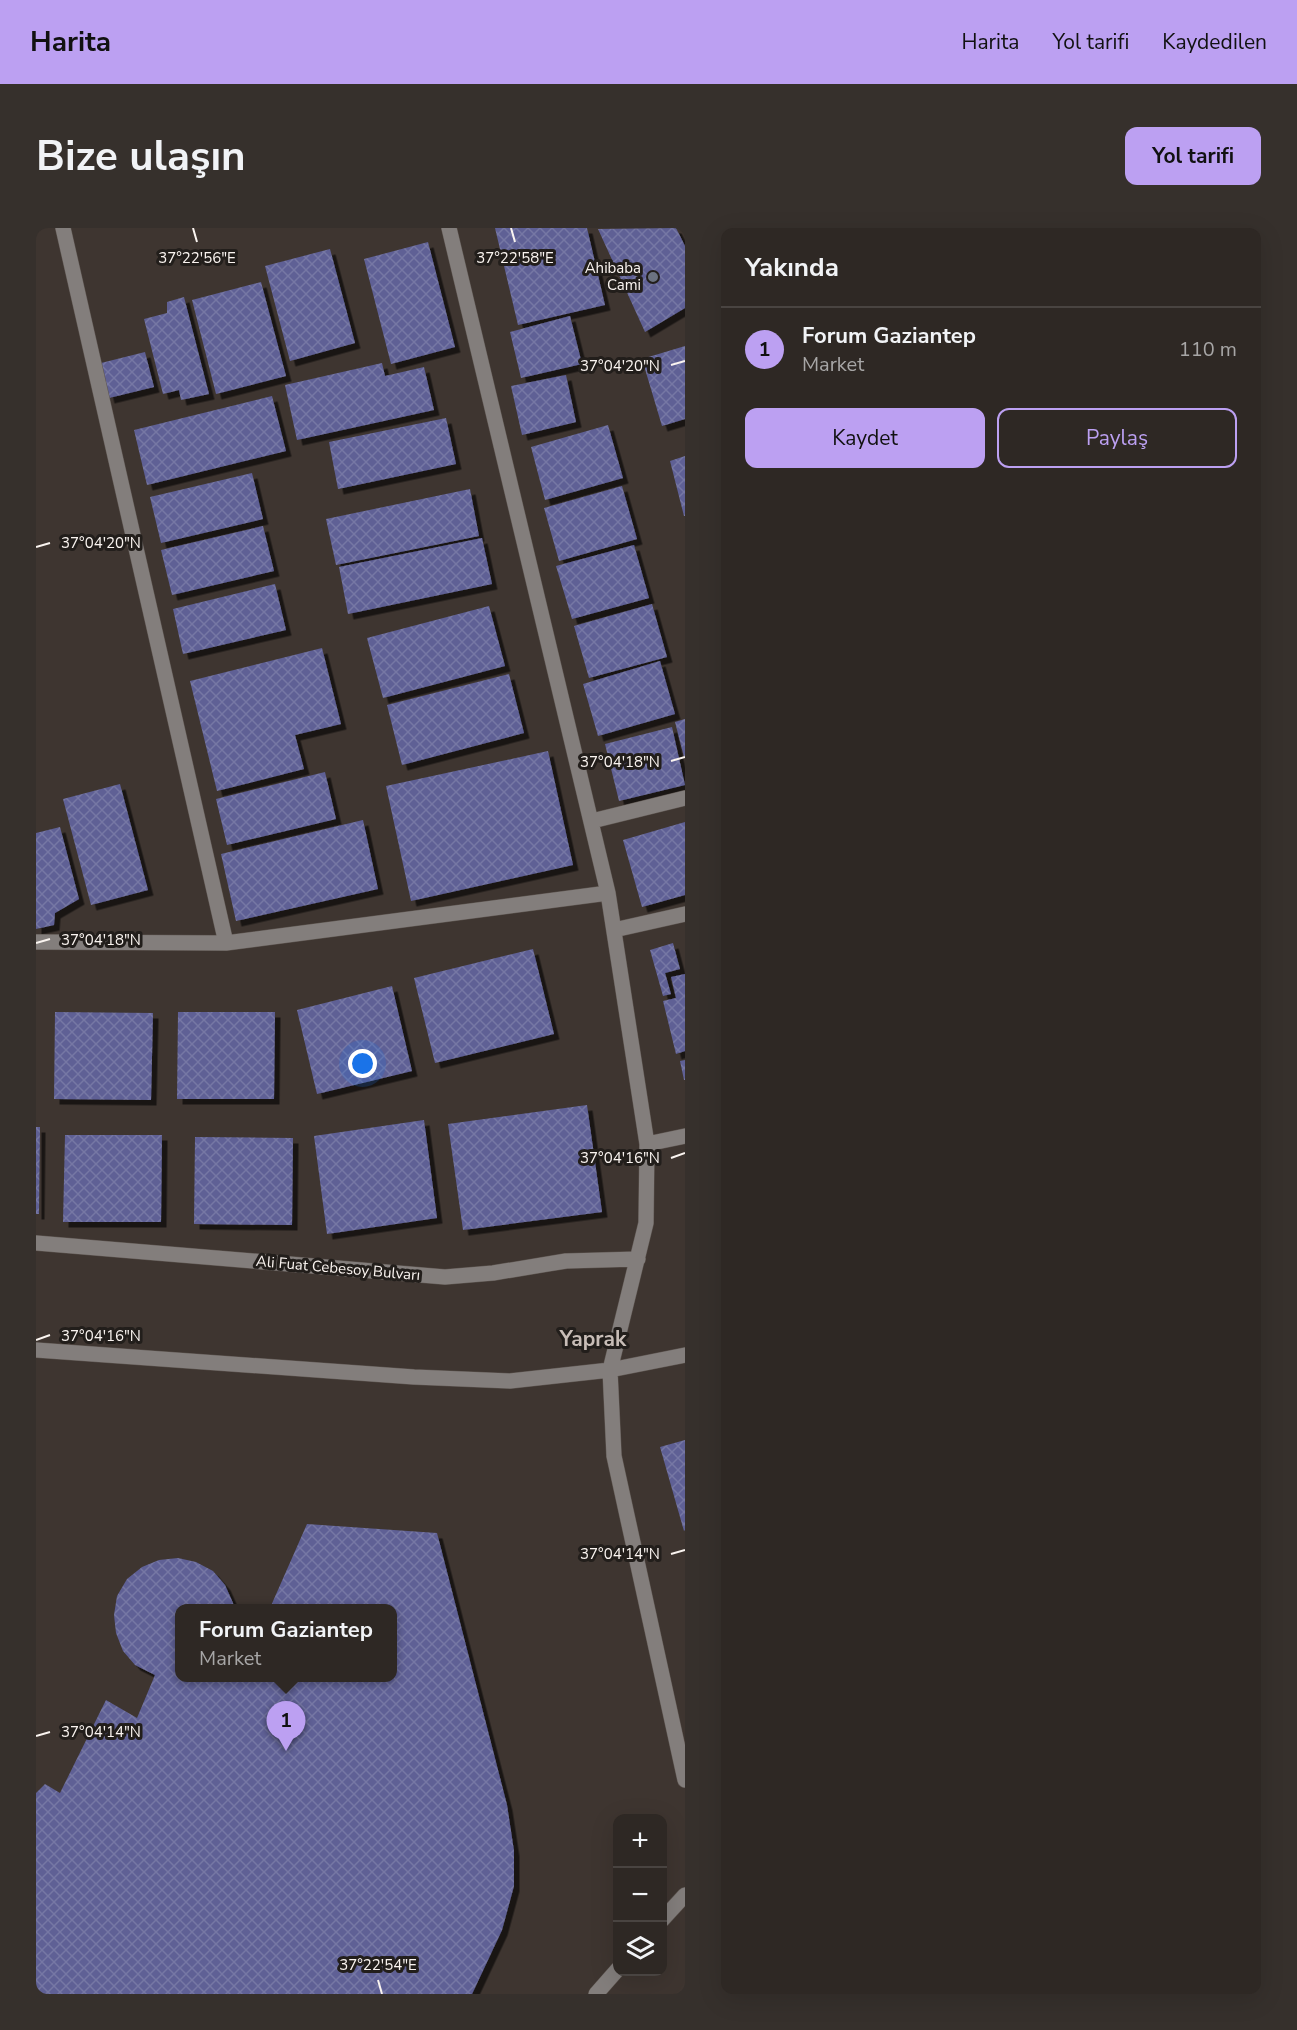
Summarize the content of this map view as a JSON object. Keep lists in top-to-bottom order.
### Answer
{
  "streets": {
    "street": ["Ali Fuat Cebesoy Bulvarı"]
  },
  "districts": ["Yaprak"],
  "places": ["Ahibaba Cami"],
  "page": {
    "header": "Harita",
    "nav": ["Harita", "Yol tarifi", "Kaydedilen"],
    "buttons": [
      "Yol tarifi",
      ["Kaydet", "Paylaş"]
    ],
    "title": "Bize ulaşın",
    "heading": "Yakında",
    "list": [
      {
        "mark": "1",
        "name": "Forum Gaziantep",
        "note": "Market",
        "value": "110 m"
      }
    ],
    "popup": ["Forum Gaziantep", "Market"],
    "pins": "1",
    "map_buttons": ["+", "−"]
  },
  "coordinates": [
    "37°22'56\"E",
    "37°22'58\"E",
    "37°04'20\"N",
    "37°04'18\"N",
    "37°04'16\"N",
    "37°04'14\"N",
    "37°22'54\"E"
  ]
}
